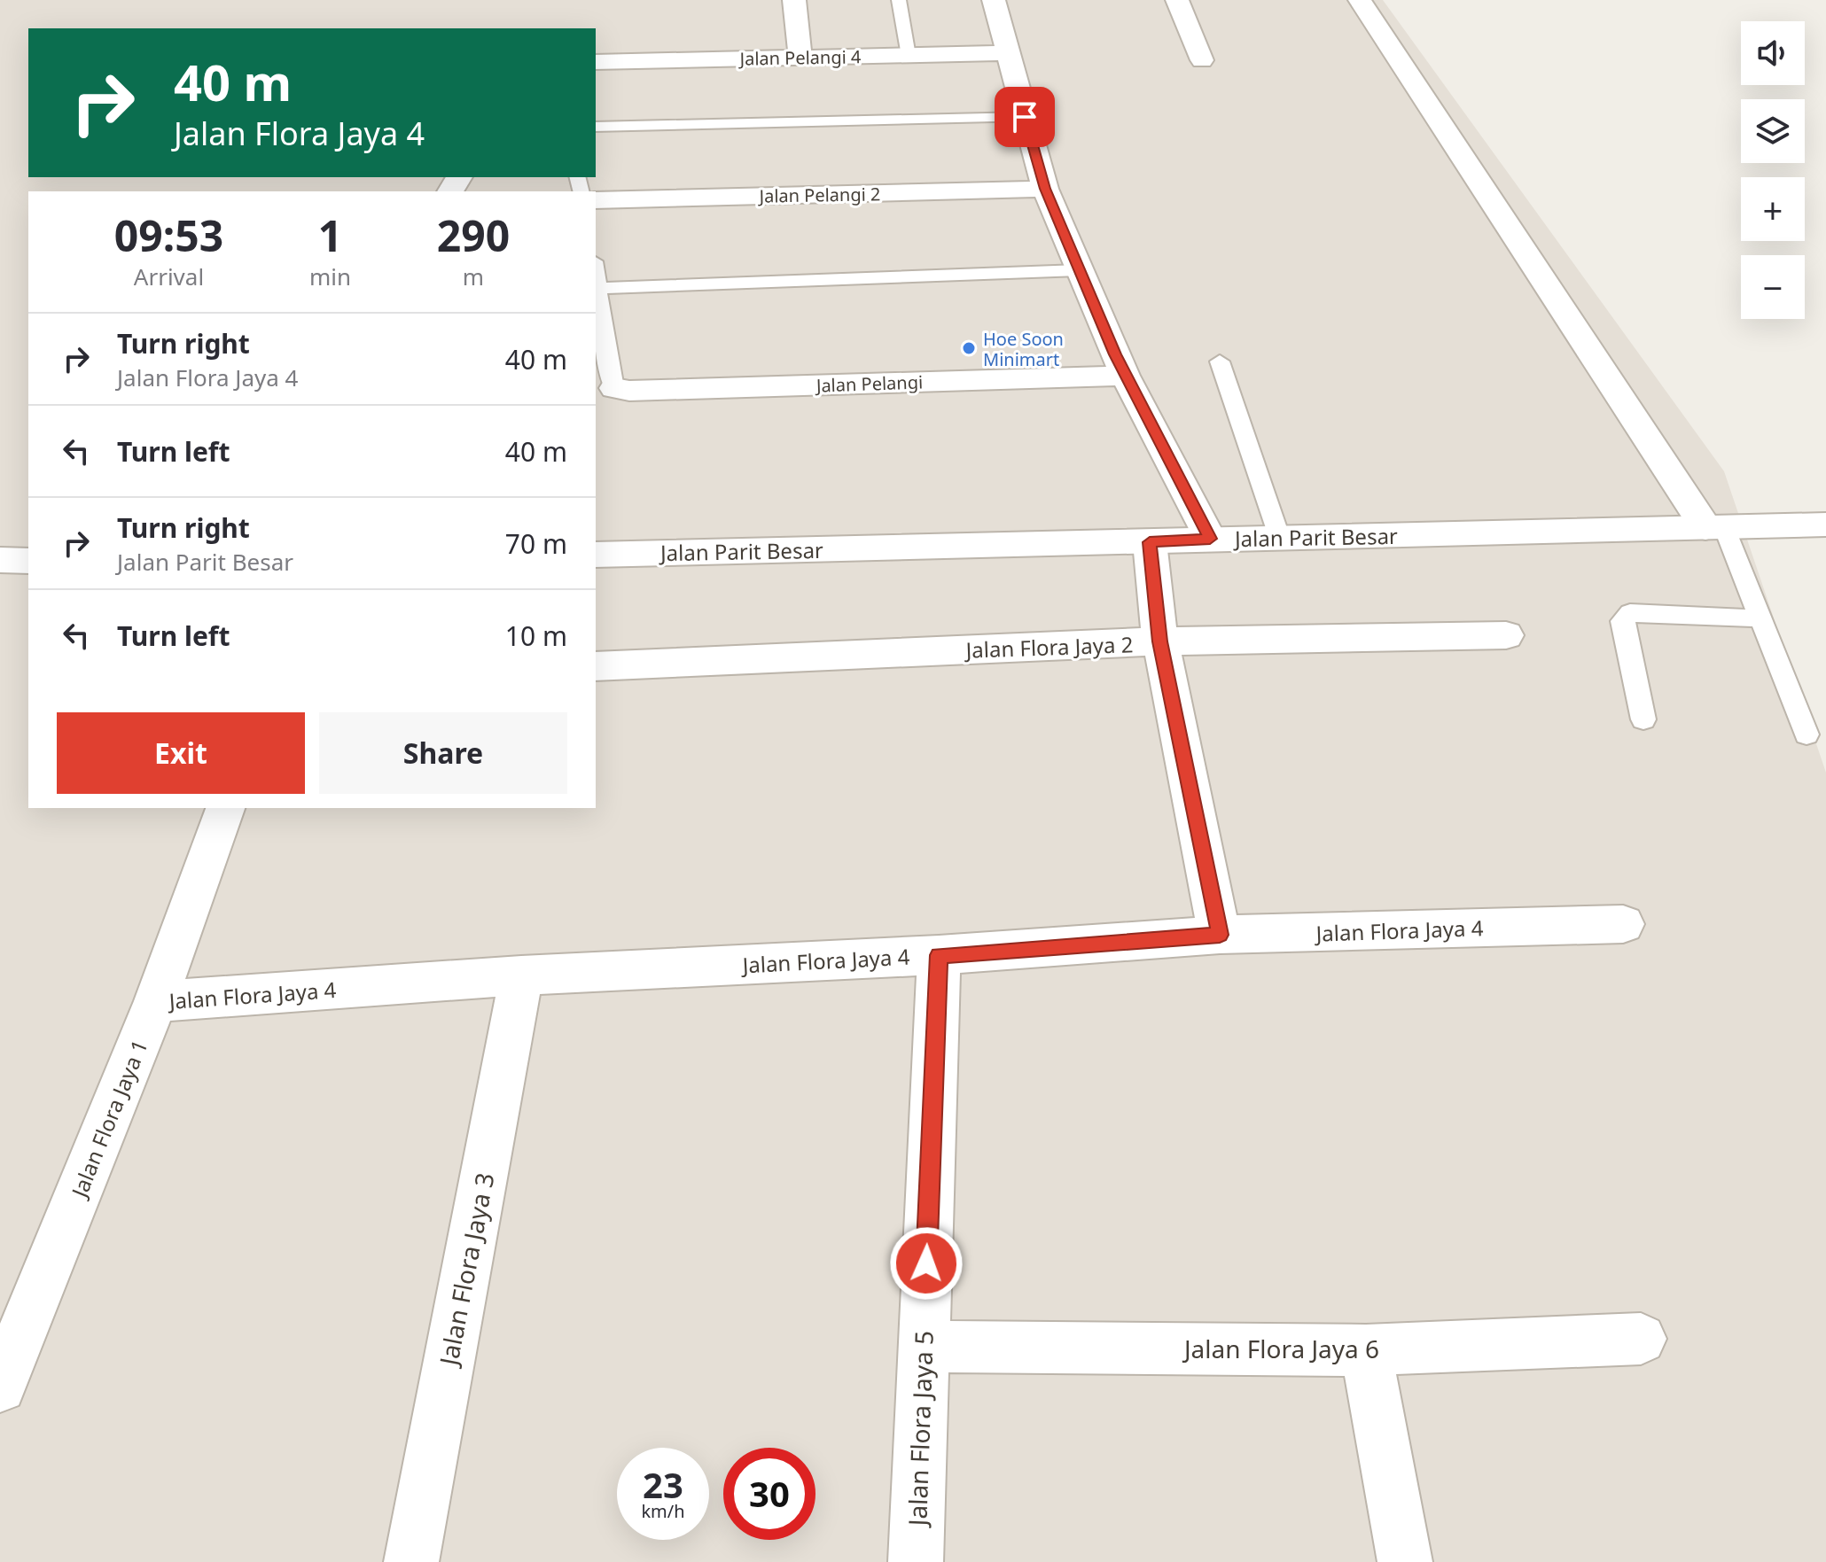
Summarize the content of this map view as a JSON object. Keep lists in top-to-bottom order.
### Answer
{
  "streets": {
    "street": [
      "Jalan Pelangi 4",
      "Jalan Pelangi 2",
      "Jalan Pelangi",
      "Jalan Parit Besar",
      "Jalan Flora Jaya 2",
      "Jalan Flora Jaya 4",
      "Jalan Flora Jaya 1",
      "Jalan Flora Jaya 3",
      "Jalan Flora Jaya 6",
      "Jalan Flora Jaya 5"
    ]
  },
  "crossings": [
    ["Jalan Flora Jaya 4", "Jalan Flora Jaya 1"],
    ["Jalan Flora Jaya 4", "Jalan Flora Jaya 3"],
    ["Jalan Flora Jaya 4", "Jalan Flora Jaya 5"],
    ["Jalan Flora Jaya 6", "Jalan Flora Jaya 5"]
  ],
  "places": ["Hoe Soon Minimart"],
  "page": {
    "map_buttons": ["+", "−"],
    "turn": ["40 m", "Jalan Flora Jaya 4"],
    "eta": [
      "09:53",
      "Arrival",
      "1",
      "min",
      "290",
      "m"
    ],
    "list": [
      {
        "name": "Turn right",
        "note": "Jalan Flora Jaya 4",
        "value": "40 m"
      },
      {
        "name": "Turn left",
        "value": "40 m"
      },
      {
        "name": "Turn right",
        "note": "Jalan Parit Besar",
        "value": "70 m"
      },
      {
        "name": "Turn left",
        "value": "10 m"
      }
    ],
    "buttons": ["Exit", "Share"],
    "speed": "23 km/h",
    "limit": "30"
  }
}
